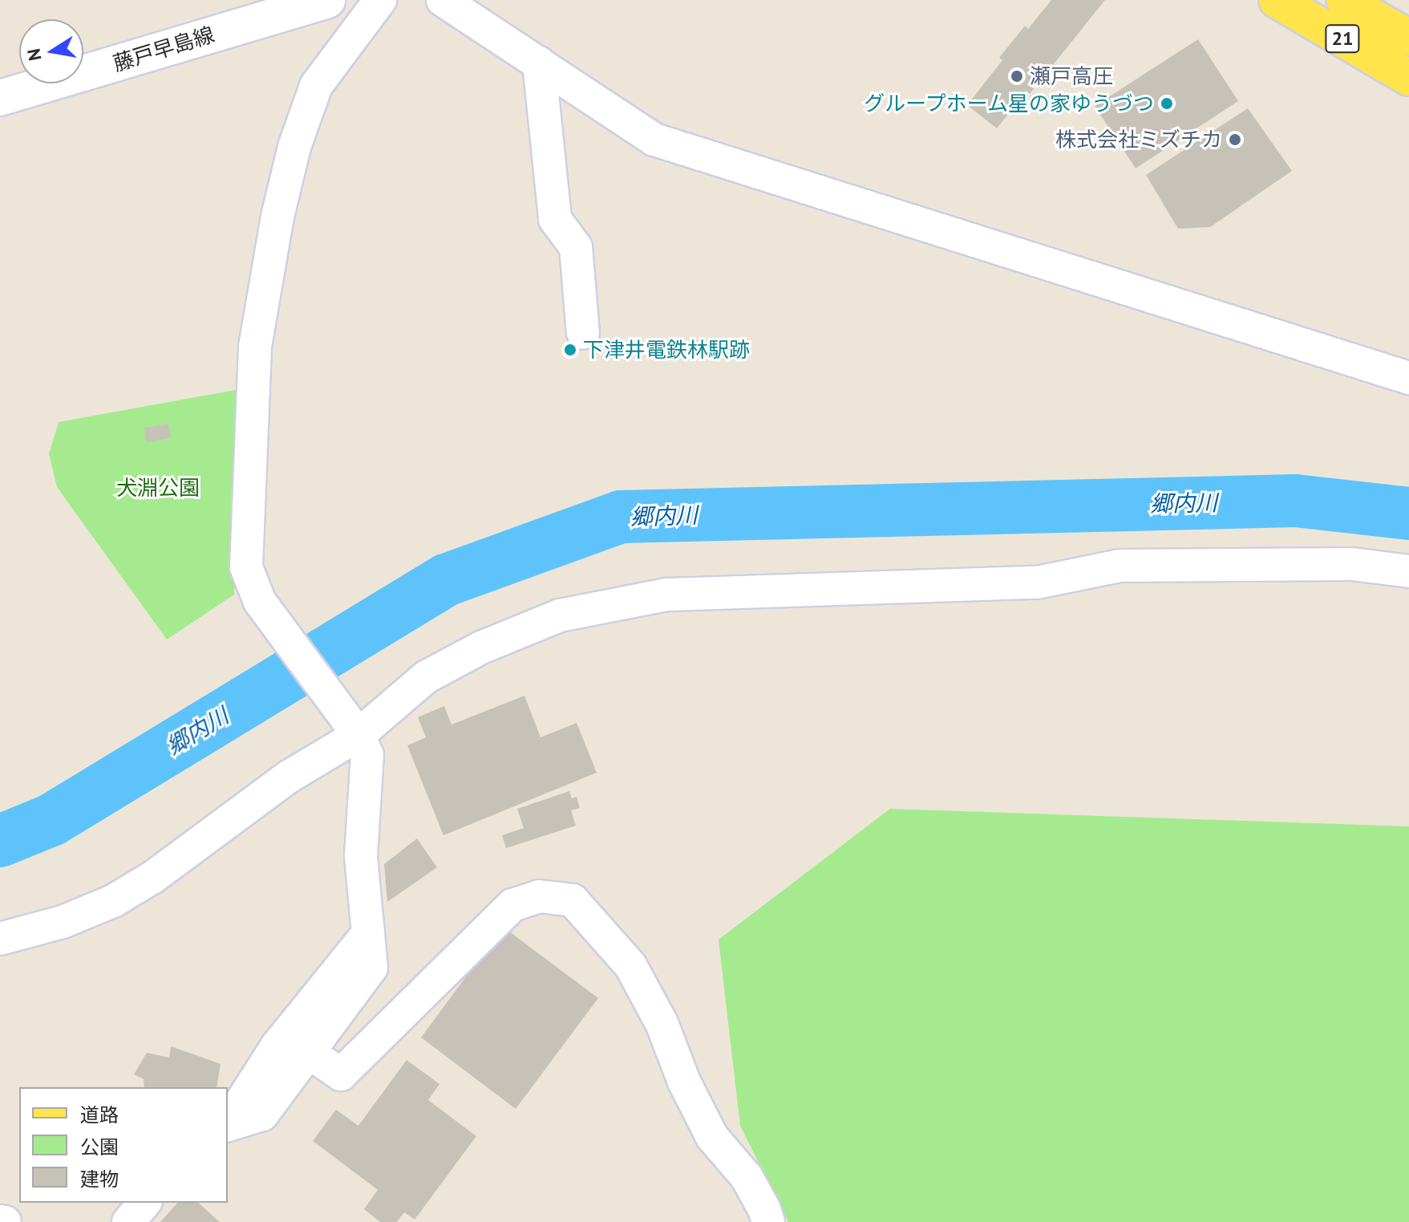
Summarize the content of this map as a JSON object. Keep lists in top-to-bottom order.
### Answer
{
  "streets": {
    "main road": ["21", "藤戸早島線"]
  },
  "water": ["郷内川"],
  "parks": ["犬淵公園"],
  "places": [
    "瀬戸高圧",
    "グループホーム星の家ゆうづつ",
    "株式会社ミズチカ",
    "下津井電鉄林駅跡"
  ],
  "legend": ["道路", "公園", "建物"],
  "north": "left"
}
